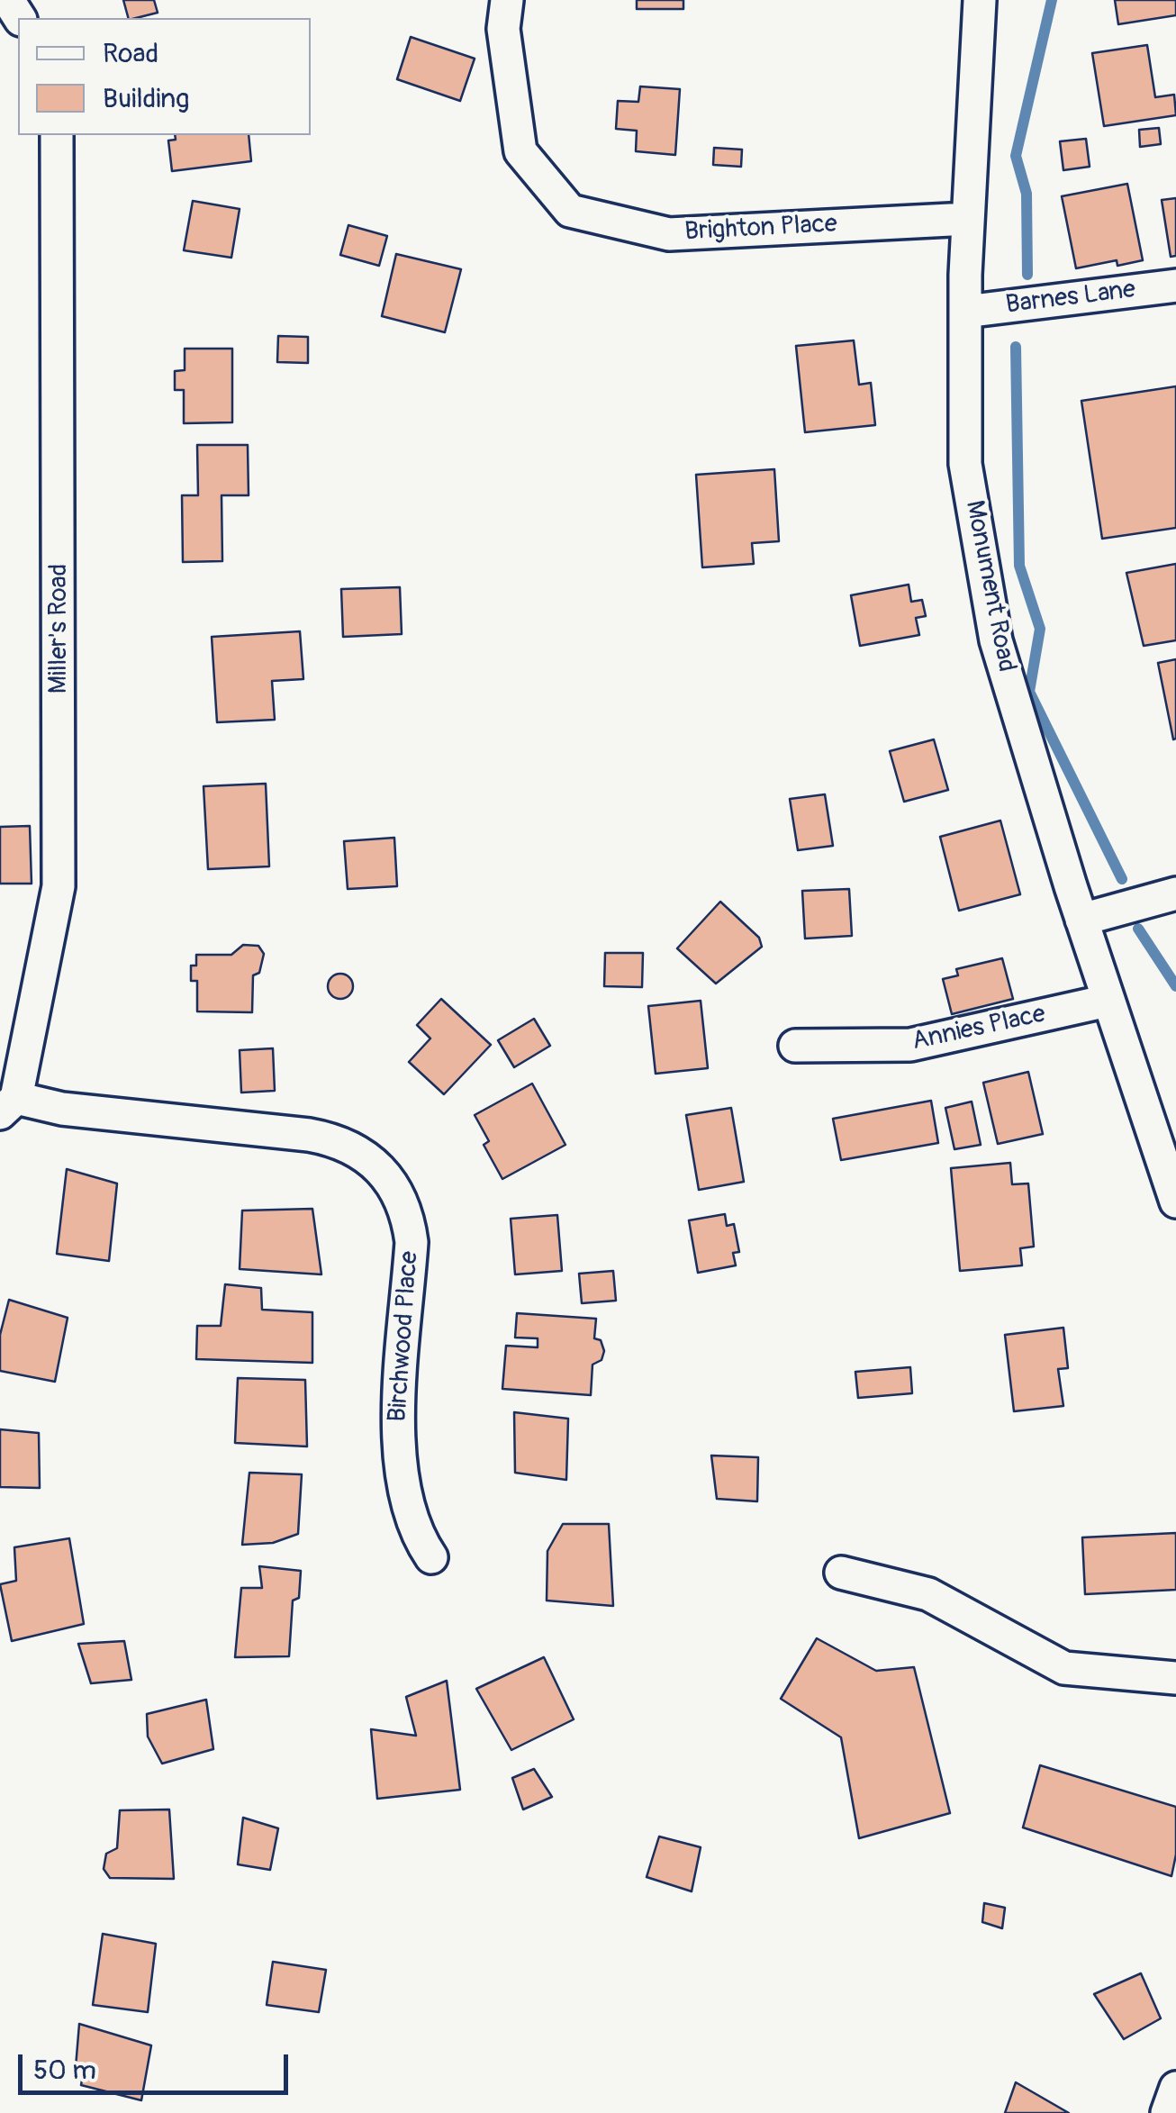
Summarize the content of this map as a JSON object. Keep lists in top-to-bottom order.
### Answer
{
  "streets": {
    "street": [
      "Brighton Place",
      "Barnes Lane",
      "Monument Road",
      "Miller's Road",
      "Annies Place",
      "Birchwood Place"
    ]
  },
  "crossings": [
    ["Brighton Place", "Monument Road"],
    ["Barnes Lane", "Monument Road"],
    ["Monument Road", "Annies Place"],
    ["Miller's Road", "Birchwood Place"]
  ],
  "legend": ["Road", "Building"],
  "scale_bar": "50 m"
}
